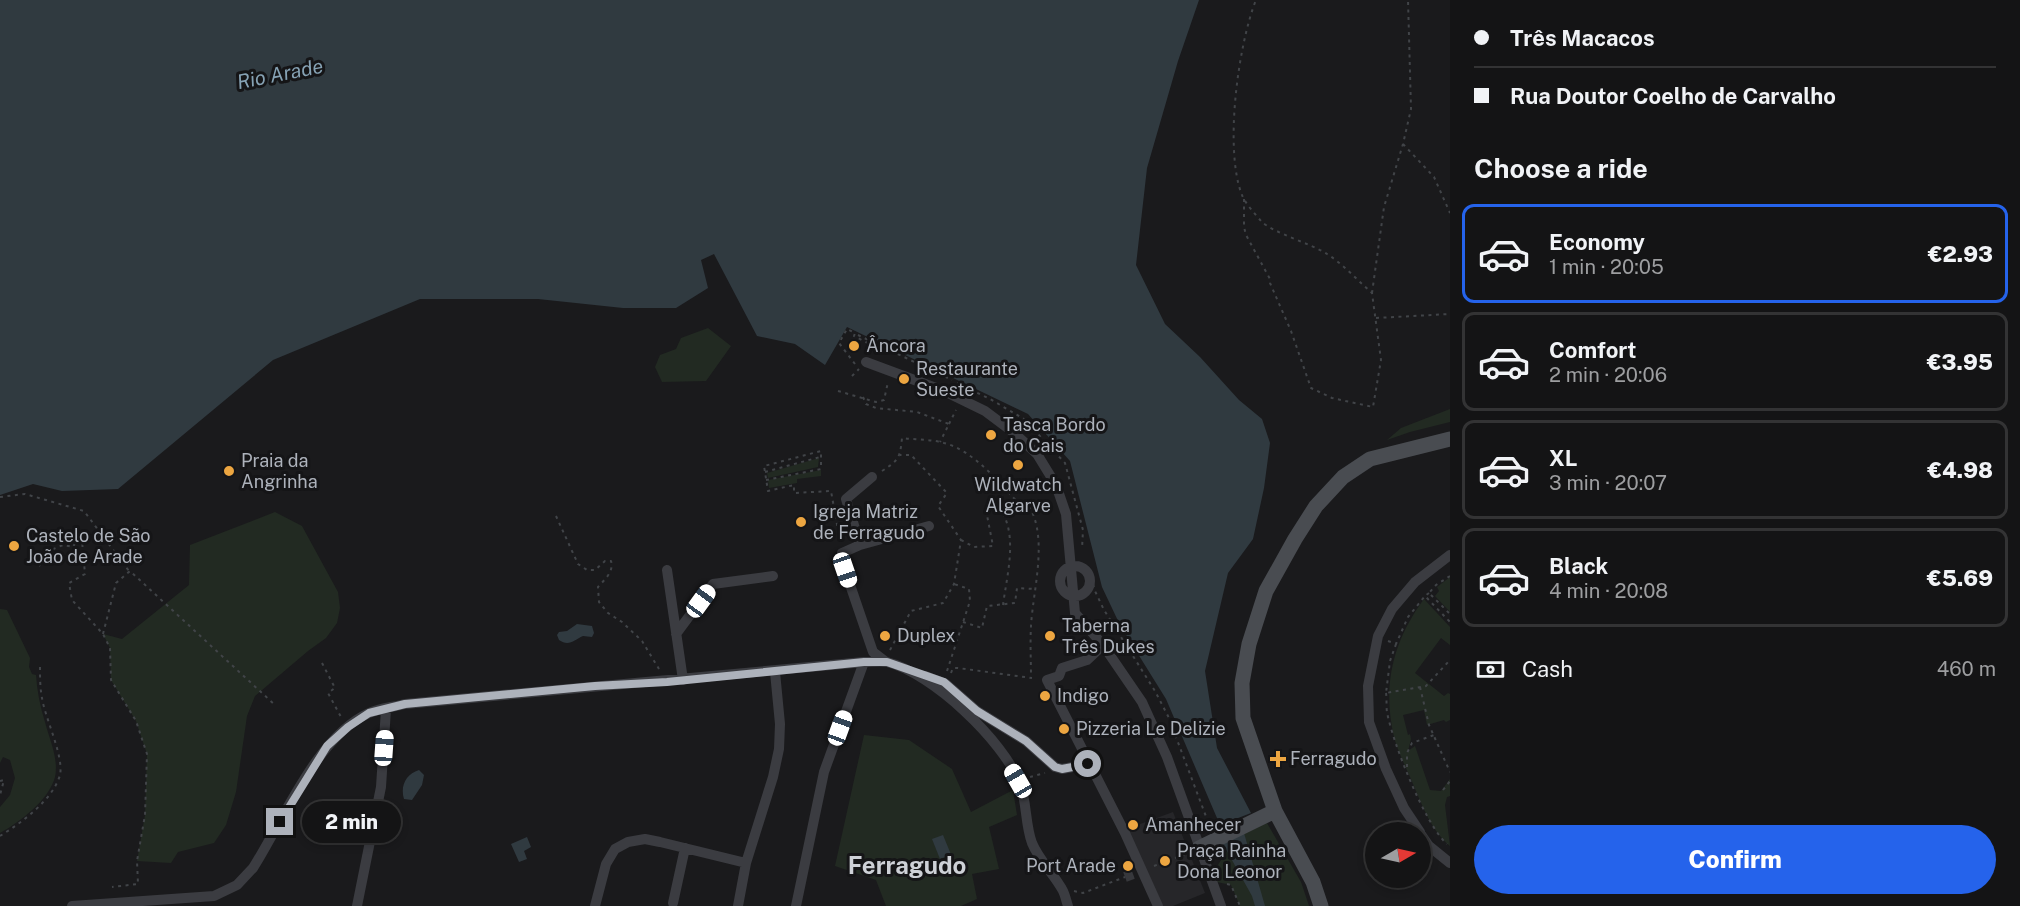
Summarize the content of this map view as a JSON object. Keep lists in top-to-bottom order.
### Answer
{
  "districts": ["Ferragudo"],
  "water": ["Rio Arade"],
  "places": {
    "other": [
      "Âncora",
      "Restaurante Sueste",
      "Tasca Bordo do Cais",
      "Wildwatch Algarve",
      "Praia da Angrinha",
      "Igreja Matriz de Ferragudo",
      "Castelo de São João de Arade",
      "Duplex",
      "Taberna Três Dukes",
      "Indigo",
      "Pizzeria Le Delizie",
      "Amanhecer",
      "Praça Rainha Dona Leonor",
      "Port Arade"
    ],
    "health": ["Ferragudo"]
  },
  "north": "right",
  "page": {
    "banner": ["Três Macacos", "Rua Doutor Coelho de Carvalho"],
    "heading": "Choose a ride",
    "list": [
      {
        "name": "Economy",
        "note": "1 min · 20:05",
        "value": "€2.93"
      },
      {
        "name": "Comfort",
        "note": "2 min · 20:06",
        "value": "€3.95"
      },
      {
        "name": "XL",
        "note": "3 min · 20:07",
        "value": "€4.98"
      },
      {
        "name": "Black",
        "note": "4 min · 20:08",
        "value": "€5.69"
      }
    ],
    "pay": ["Cash", "460 m"],
    "bubble": "2 min",
    "buttons": "Confirm"
  }
}
